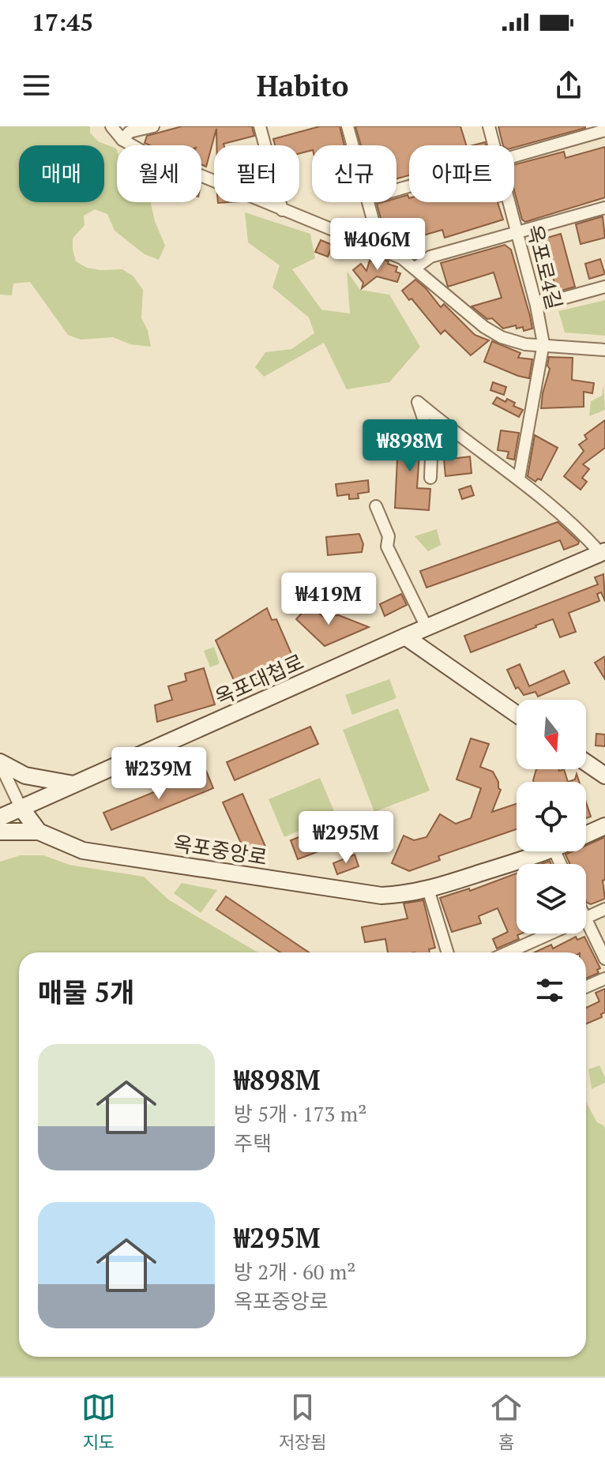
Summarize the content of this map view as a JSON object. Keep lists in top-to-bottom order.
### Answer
{
  "streets": {
    "street": ["옥포로4길", "옥포대첩로", "옥포중앙로"]
  },
  "north": "bottom",
  "page": {
    "status": "17:45",
    "header": "Habito",
    "chip": [
      "매매",
      "월세",
      "필터",
      "신규",
      "아파트"
    ],
    "price": [
      "₩406M",
      "₩898M",
      "₩419M",
      "₩239M",
      "₩295M"
    ],
    "heading": "매물 5개",
    "list": [
      {
        "name": "₩898M",
        "note": "방 5개 · 173 m² · 주택"
      },
      {
        "name": "₩295M",
        "note": "방 2개 · 60 m² · 옥포중앙로"
      }
    ],
    "tabs": ["지도", "저장됨", "홈"]
  }
}
